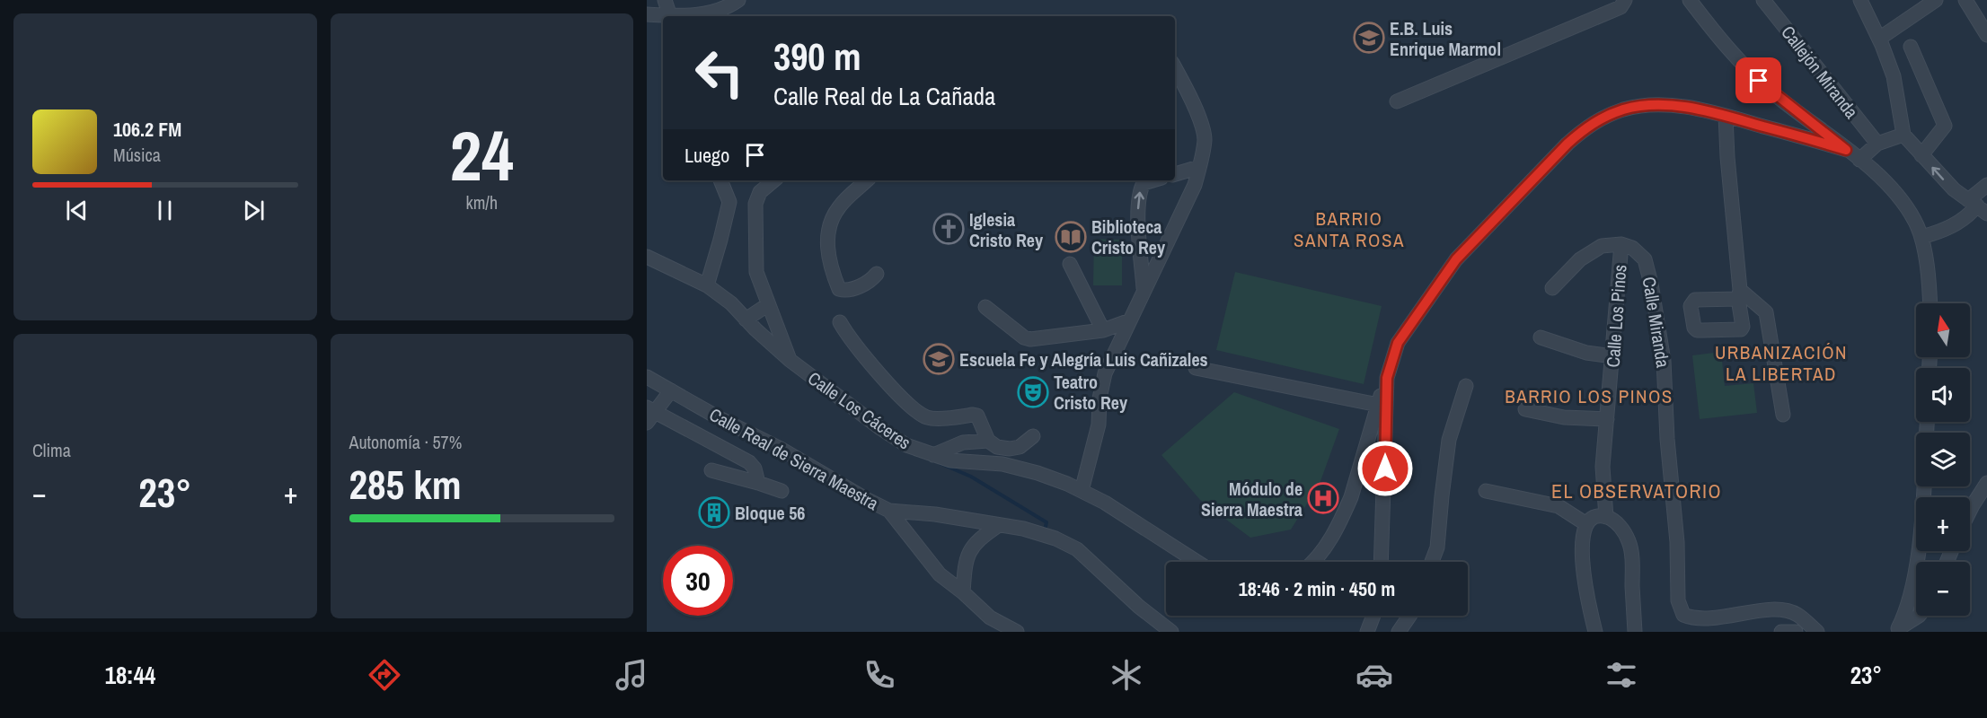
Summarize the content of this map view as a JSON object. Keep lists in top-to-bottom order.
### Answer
{
  "streets": {
    "street": [
      "Callejón Miranda",
      "Calle Los Pinos",
      "Calle Miranda",
      "Calle Los Cáceres",
      "Calle Real de Sierra Maestra"
    ]
  },
  "crossings": [
    ["Calle Los Pinos", "Calle Miranda"]
  ],
  "districts": [
    "BARRIO SANTA ROSA",
    "URBANIZACIÓN LA LIBERTAD",
    "BARRIO LOS PINOS",
    "EL OBSERVATORIO"
  ],
  "places": {
    "school or university": ["E.B. Luis Enrique Marmol", "Escuela Fe y Alegría Luis Cañizales"],
    "church": ["Iglesia Cristo Rey"],
    "library": ["Biblioteca Cristo Rey"],
    "theatre": ["Teatro Cristo Rey"],
    "hospital": ["Módulo de Sierra Maestra"],
    "building": ["Bloque 56"]
  },
  "north": "top",
  "page": {
    "tile": [
      ["24", "km/h"],
      "Clima",
      ["Autonomía · 57%", "285 km"]
    ],
    "turn": ["390 m", "Calle Real de La Cañada"],
    "song": ["106.2 FM", "Música"],
    "then": "Luego",
    "map_buttons": ["+", "−"],
    "heat": ["−", "23°", "+"],
    "limit": "30",
    "trip": "18:46 · 2 min · 450 m",
    "tabs": ["18:44", "23°"]
  }
}
